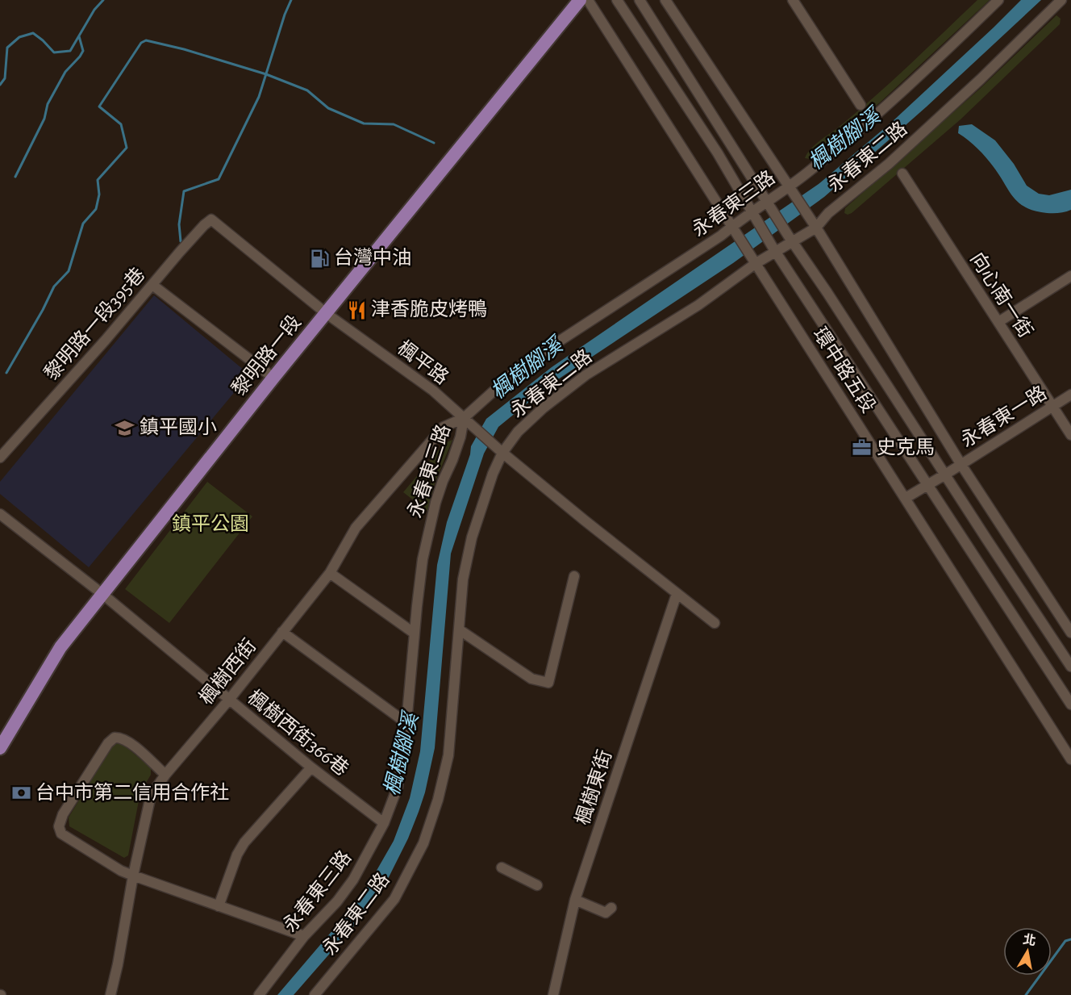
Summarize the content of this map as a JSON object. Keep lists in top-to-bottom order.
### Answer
{
  "streets": {
    "main road": ["黎明路一段"],
    "street": [
      "永春東二路",
      "永春東三路",
      "向心南一街",
      "黎明路一段395巷",
      "楓平路",
      "環中路五段",
      "永春東一路",
      "楓樹西街",
      "楓樹西街366巷",
      "楓樹東街"
    ]
  },
  "crossings": [
    ["永春東二路", "楓平路"],
    ["永春東二路", "環中路五段"],
    ["永春東三路", "楓平路"],
    ["永春東三路", "環中路五段"],
    ["永春東三路", "楓樹西街"],
    ["永春東三路", "楓樹西街366巷"],
    ["向心南一街", "永春東一路"],
    ["黎明路一段395巷", "楓平路"],
    ["黎明路一段", "楓平路"],
    ["黎明路一段", "楓樹西街366巷"],
    ["楓平路", "楓樹西街"],
    ["環中路五段", "永春東一路"],
    ["楓樹西街", "楓樹西街366巷"]
  ],
  "water": ["楓樹腳溪"],
  "parks": ["鎮平公園"],
  "places": {
    "fuel station": ["台灣中油"],
    "restaurant": ["津香脆皮烤鴨"],
    "school or university": ["鎮平國小"],
    "office": ["史克馬"],
    "bank": ["台中市第二信用合作社"]
  },
  "north": "top"
}
